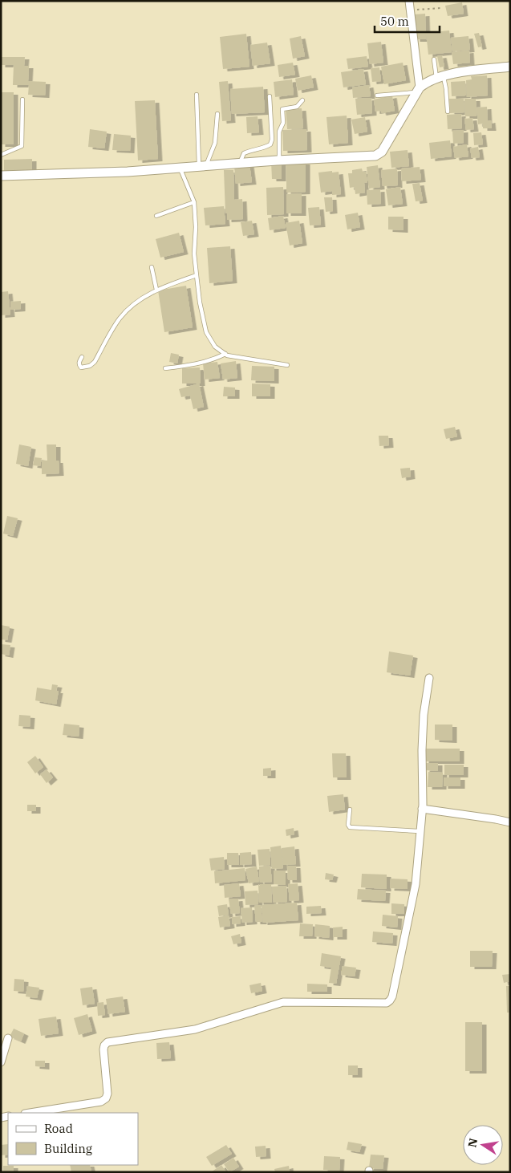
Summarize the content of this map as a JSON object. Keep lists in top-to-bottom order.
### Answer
{
  "legend": ["Road", "Building"],
  "scale_bar": "50 m",
  "north": "left"
}
